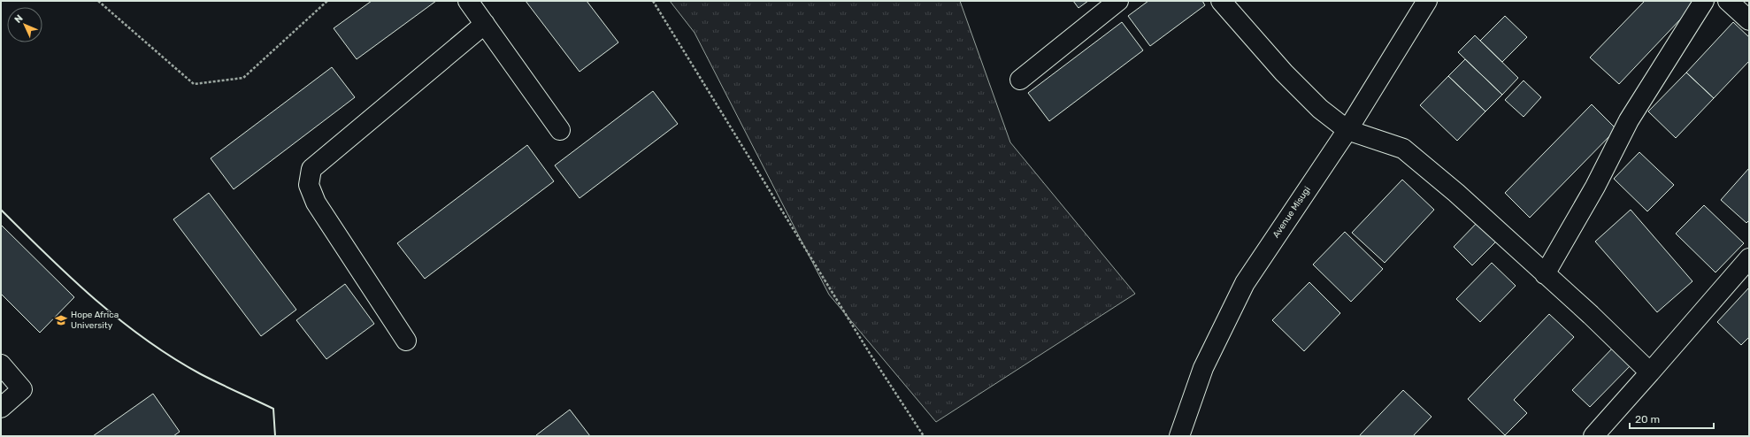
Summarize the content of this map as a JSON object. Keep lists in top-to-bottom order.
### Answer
{
  "streets": {
    "street": ["Avenue Misugi"]
  },
  "places": {
    "school or university": ["Hope Africa University"]
  },
  "scale_bar": "20 m",
  "north": "top left"
}
